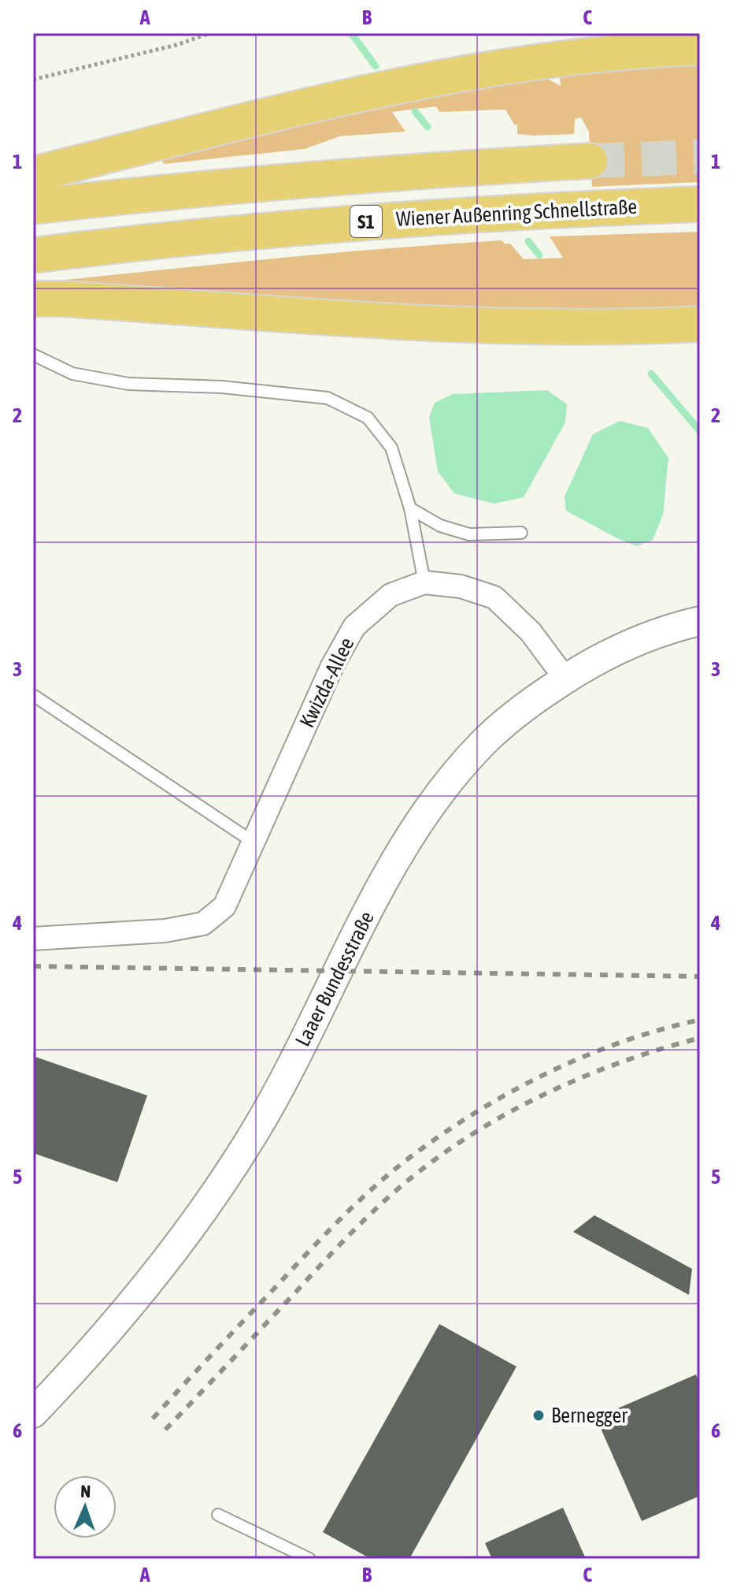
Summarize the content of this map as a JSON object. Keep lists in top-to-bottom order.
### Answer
{
  "streets": {
    "highway": ["Wiener Außenring Schnellstraße", "S1"],
    "street": ["Kwizda-Allee", "Laaer Bundesstraße"]
  },
  "crossings": [
    ["Kwizda-Allee", "Laaer Bundesstraße"]
  ],
  "places": ["Bernegger"],
  "north": "top",
  "grid": {
    "columns": ["A", "B", "C"],
    "rows": [
      "1",
      "2",
      "3",
      "4",
      "5",
      "6"
    ]
  }
}
